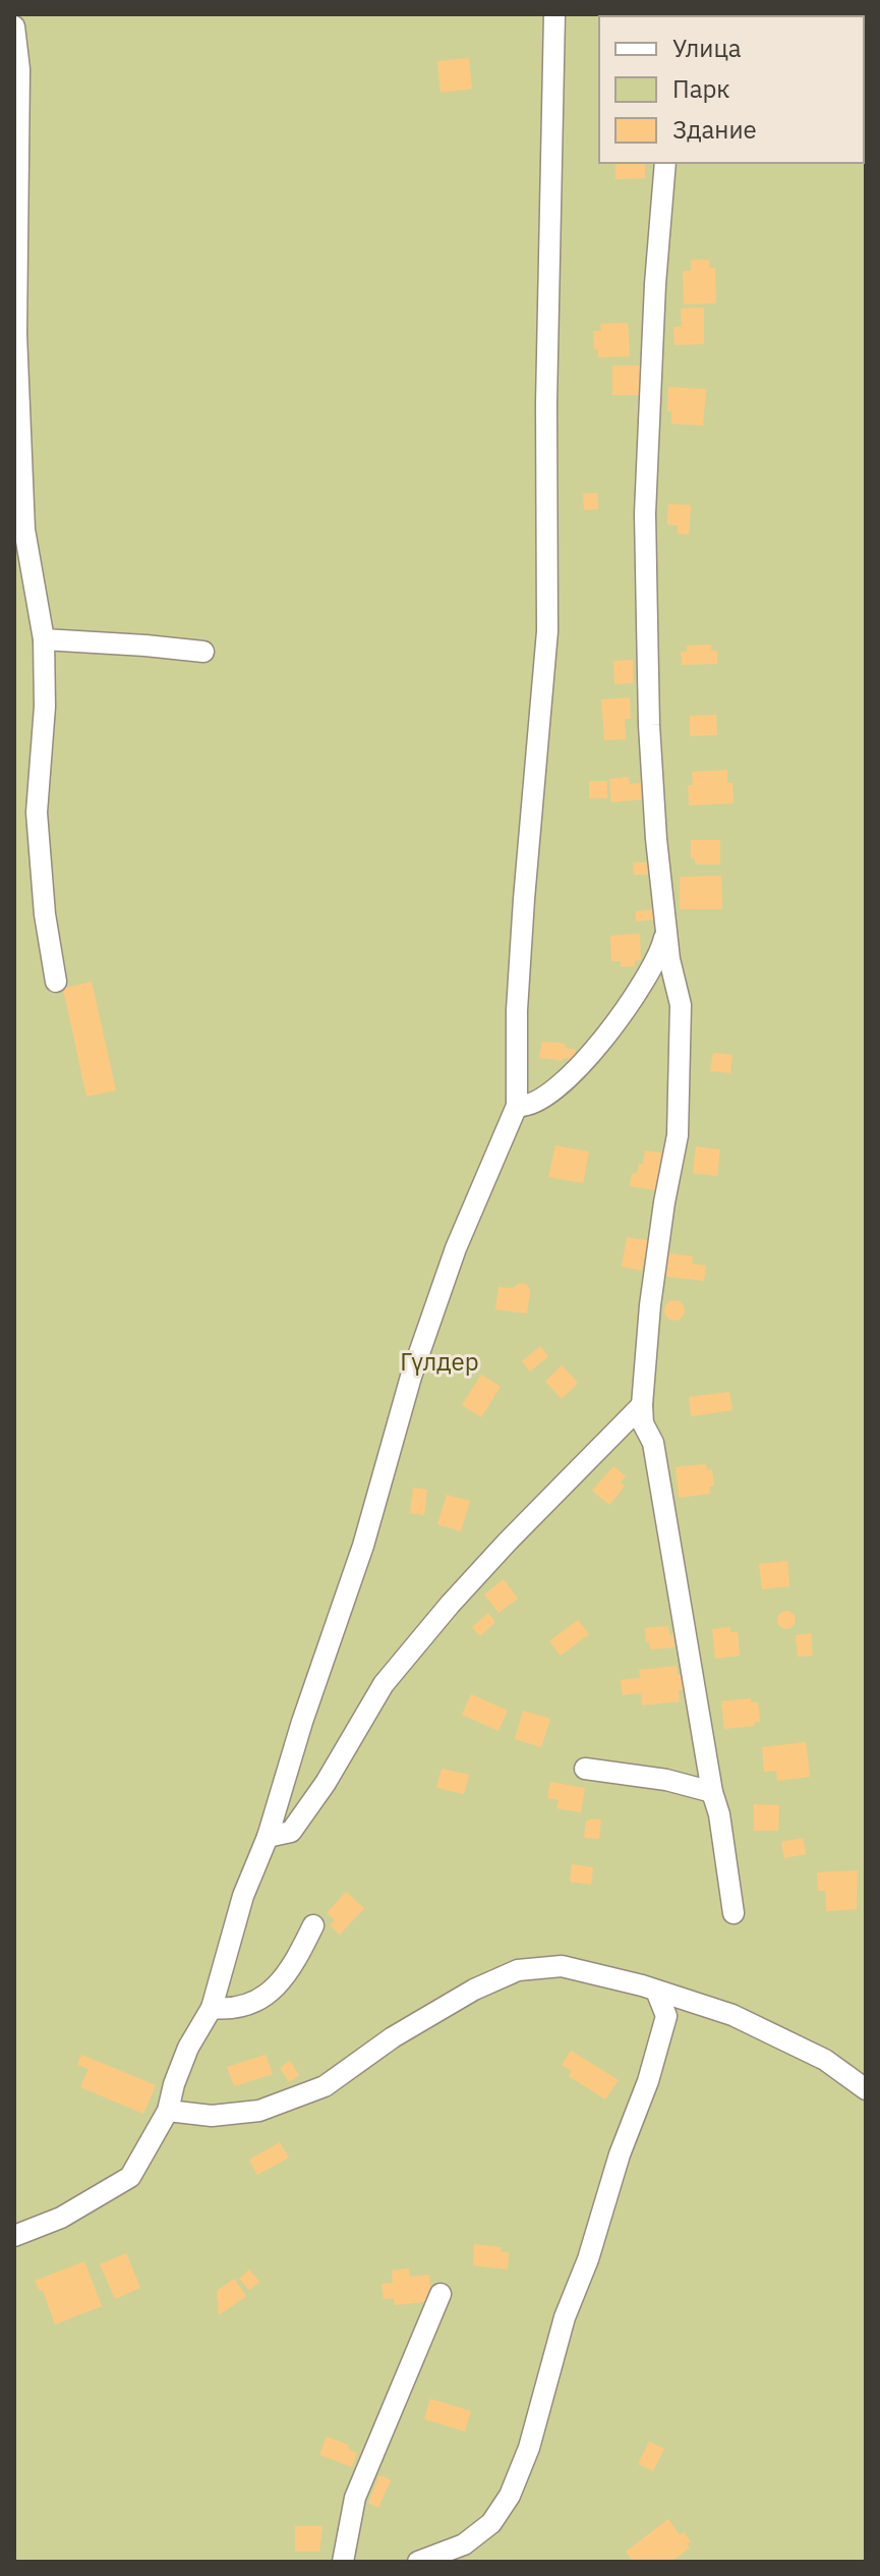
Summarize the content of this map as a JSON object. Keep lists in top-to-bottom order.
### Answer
{
  "parks": ["Гүлдер"],
  "legend": ["Улица", "Парк", "Здание"]
}
